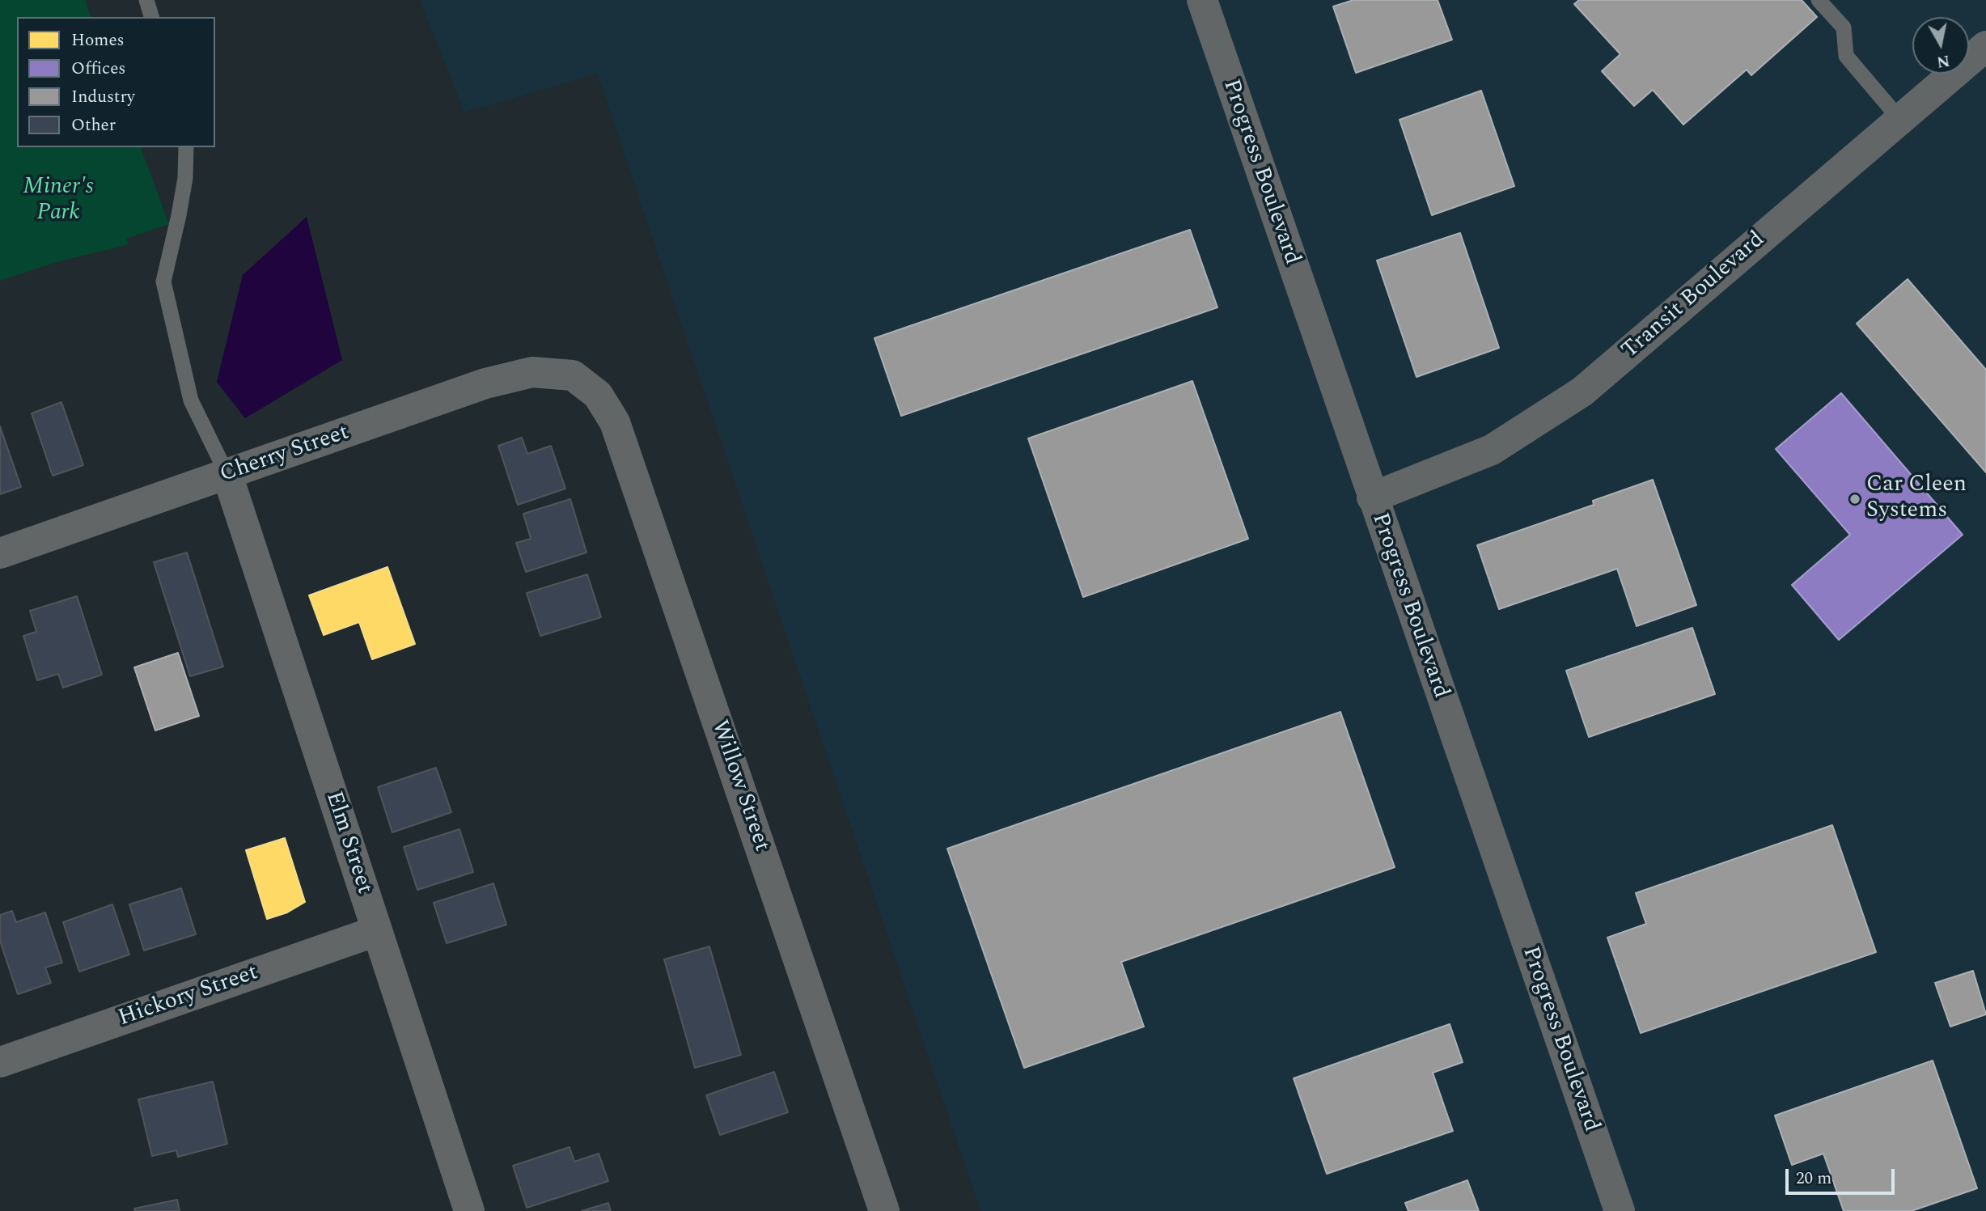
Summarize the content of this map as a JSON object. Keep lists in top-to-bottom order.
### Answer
{
  "streets": {
    "street": [
      "Progress Boulevard",
      "Transit Boulevard",
      "Cherry Street",
      "Willow Street",
      "Elm Street",
      "Hickory Street"
    ]
  },
  "crossings": [
    ["Progress Boulevard", "Transit Boulevard"],
    ["Cherry Street", "Willow Street"],
    ["Cherry Street", "Elm Street"],
    ["Elm Street", "Hickory Street"]
  ],
  "parks": ["Miner's Park"],
  "places": ["Car Cleen Systems"],
  "legend": [
    "Homes",
    "Offices",
    "Industry",
    "Other"
  ],
  "scale_bar": "20 m",
  "north": "bottom"
}
